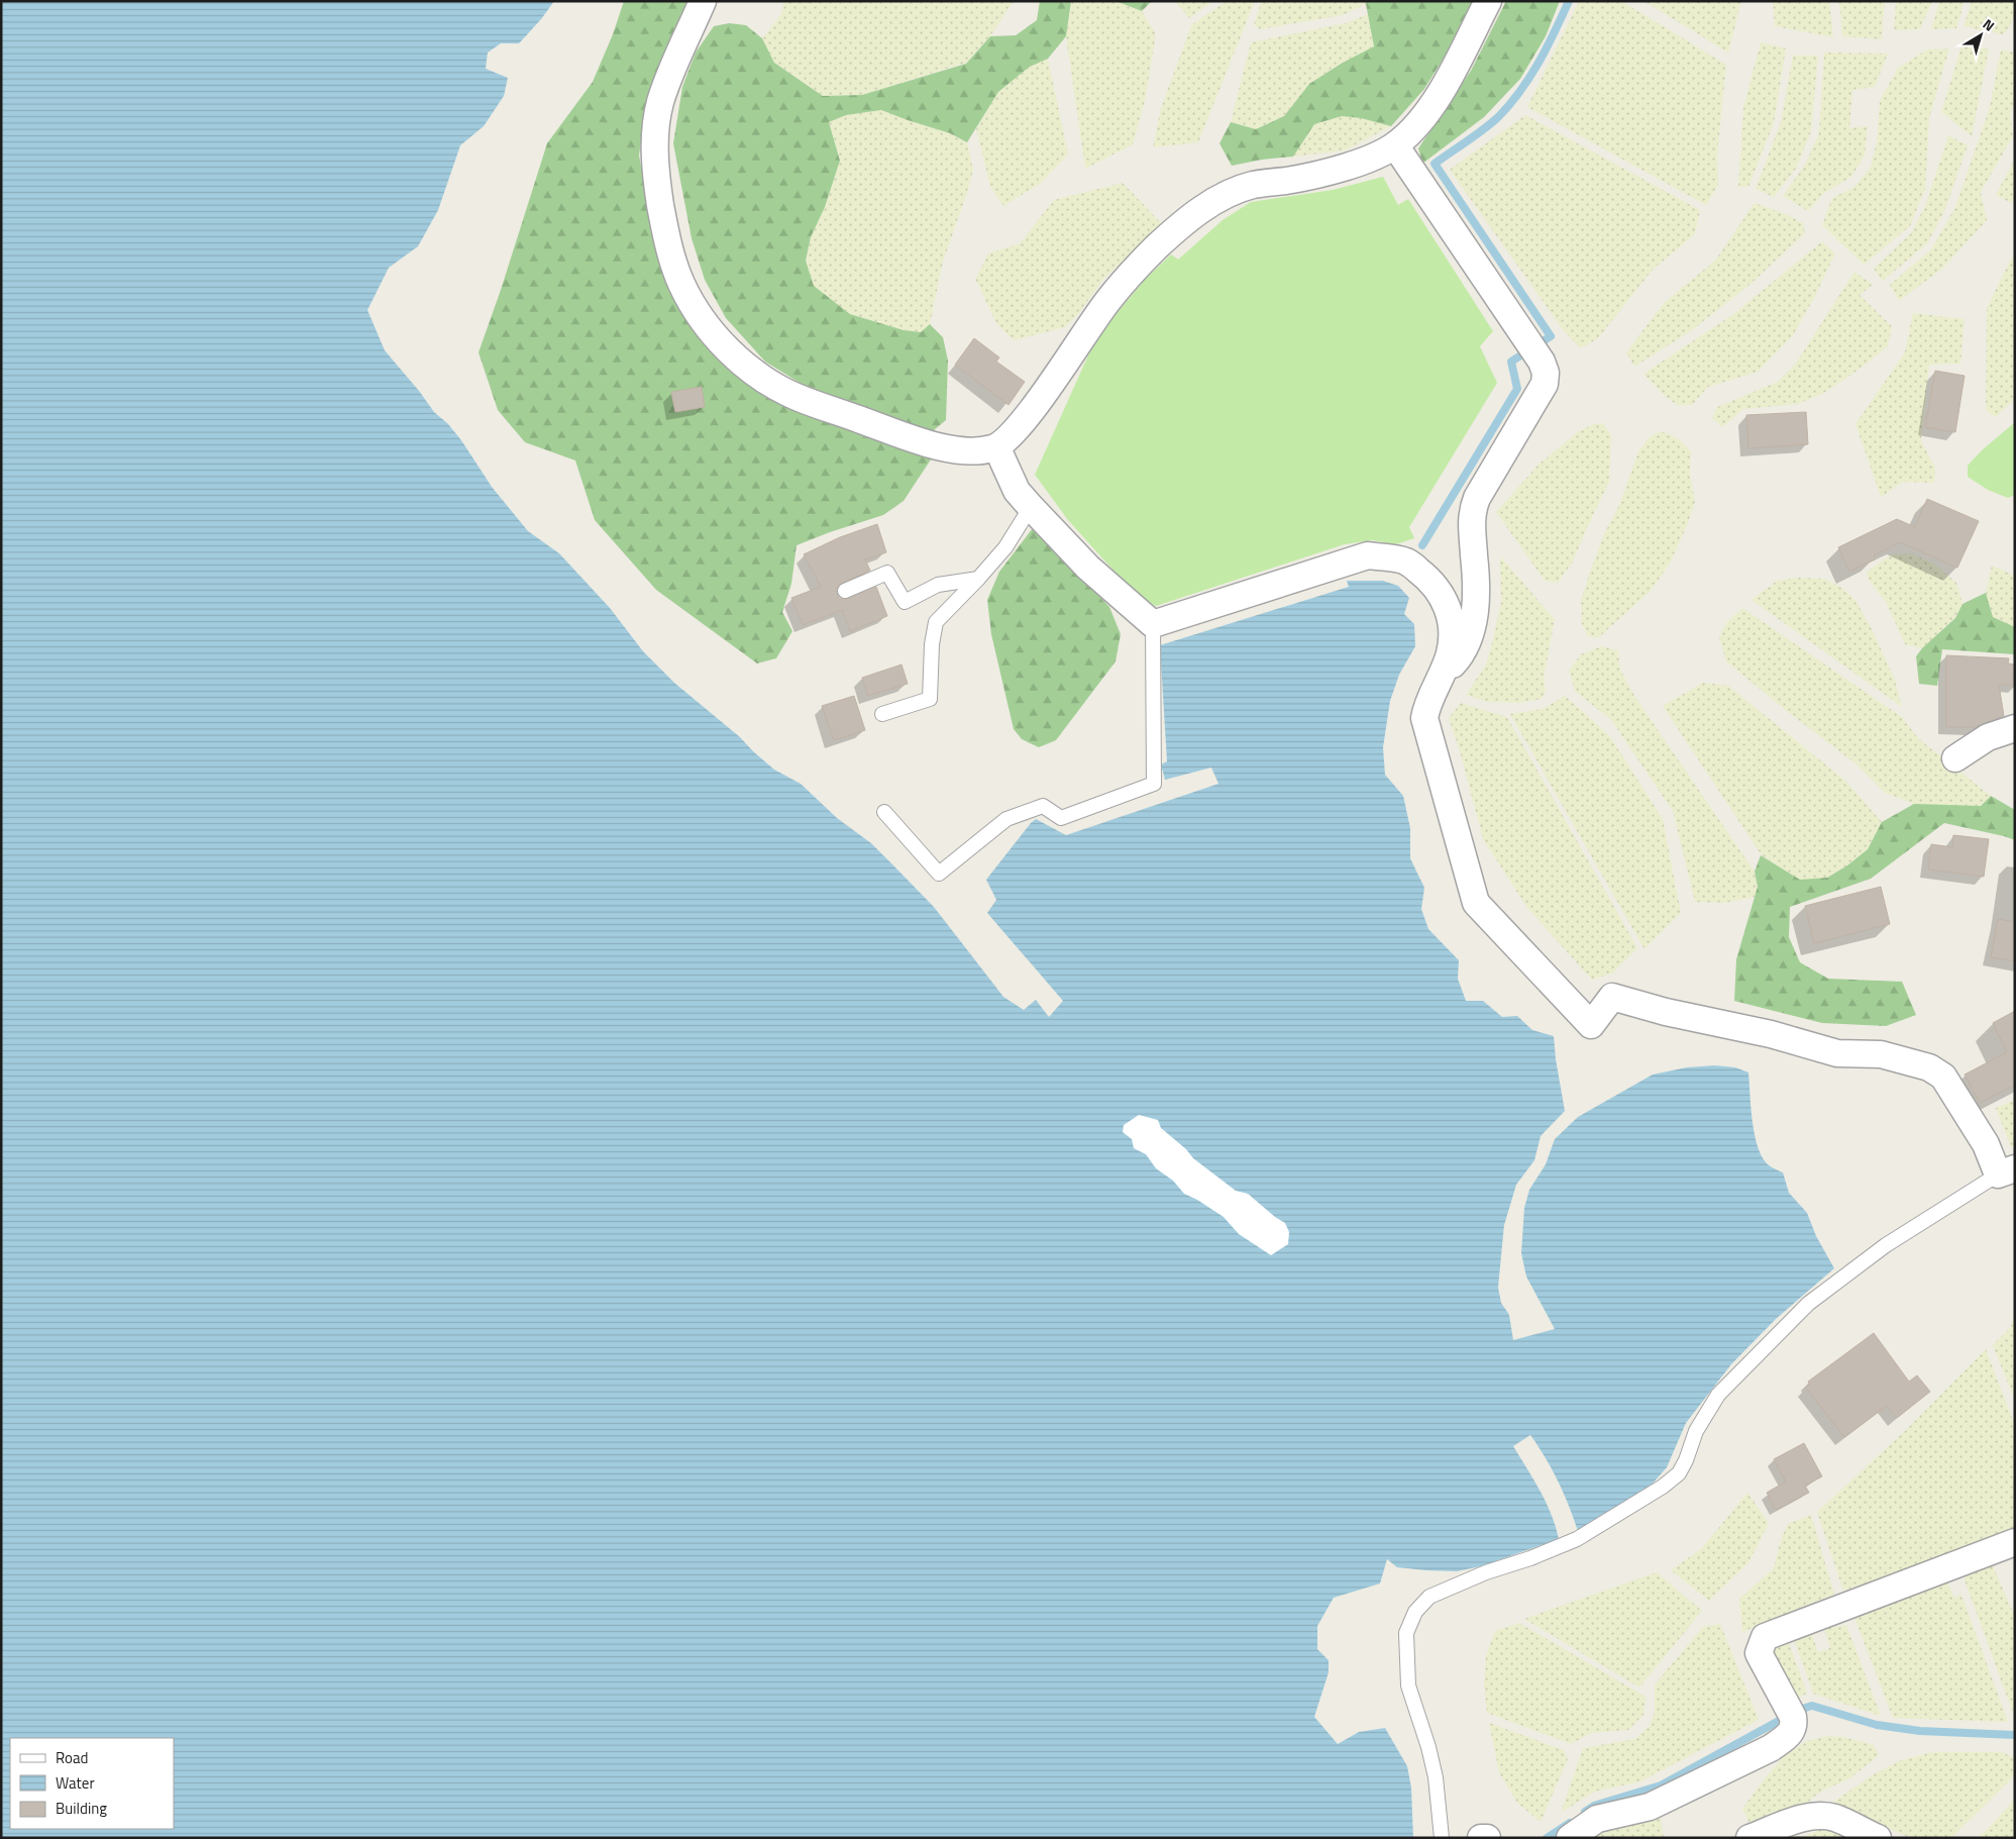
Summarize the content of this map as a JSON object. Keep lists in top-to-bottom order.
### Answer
{
  "legend": ["Road", "Water", "Building"],
  "north": "top right"
}
